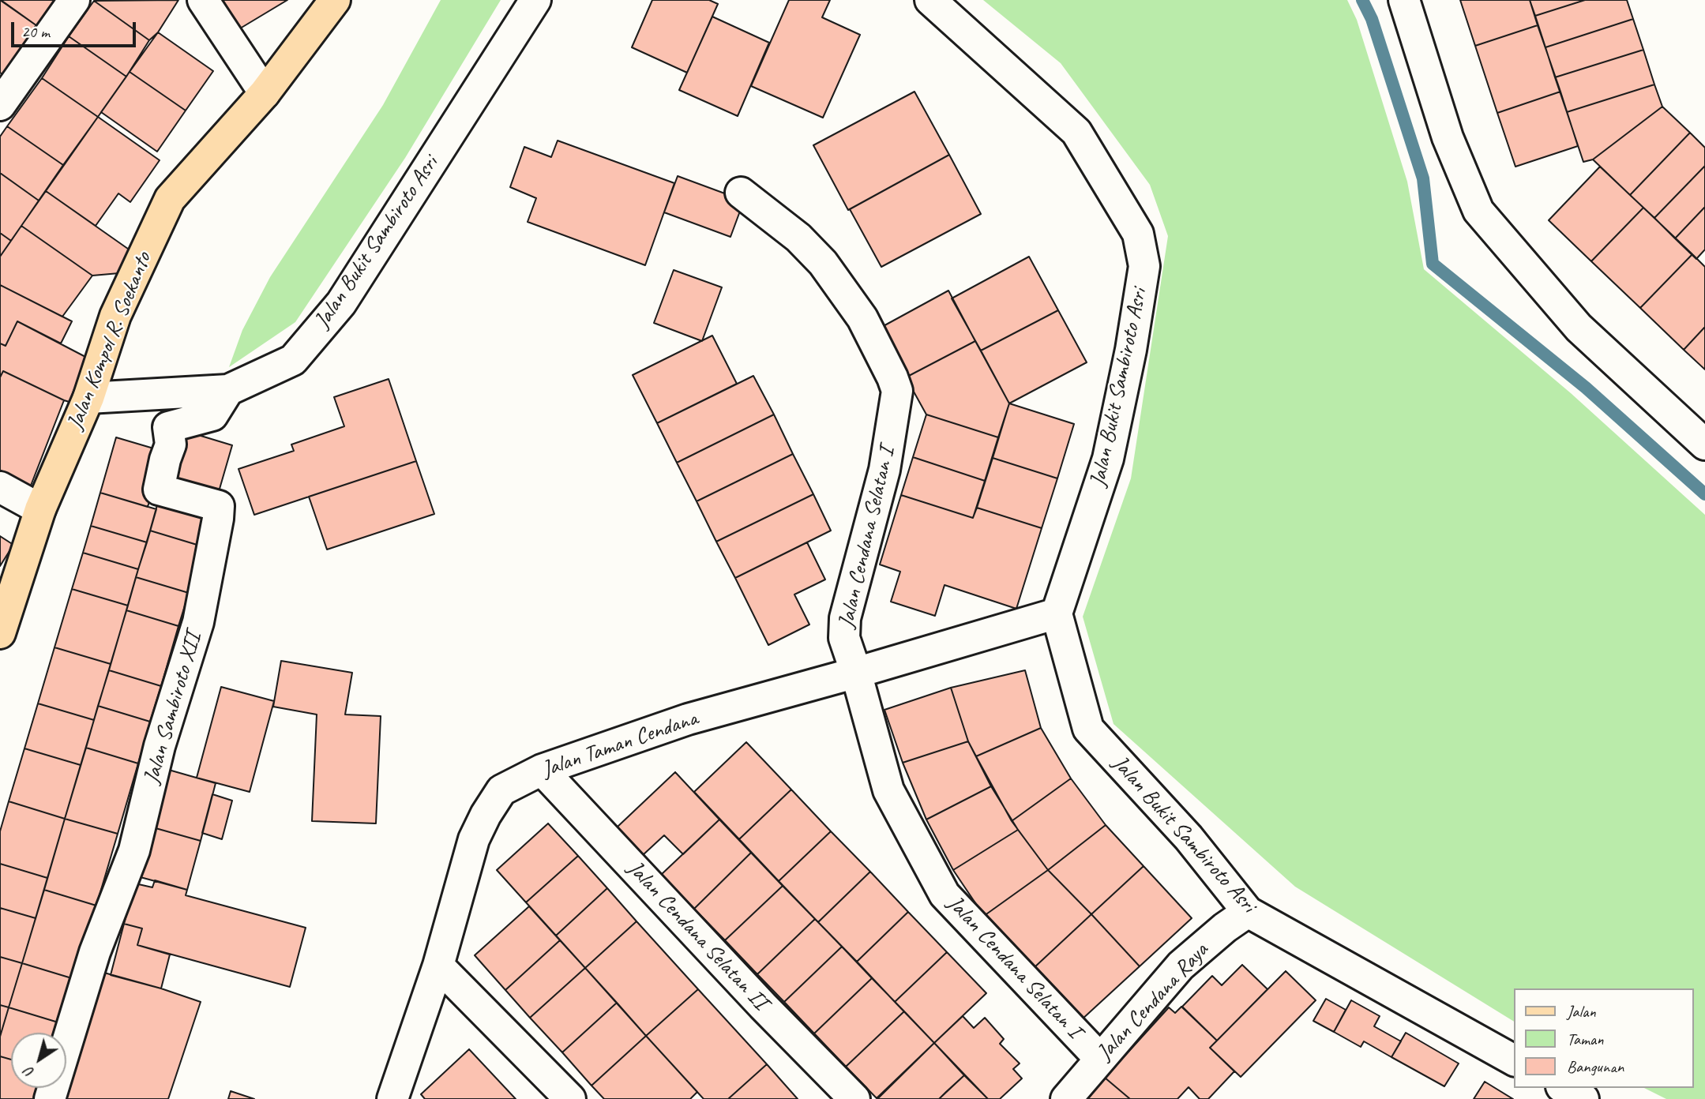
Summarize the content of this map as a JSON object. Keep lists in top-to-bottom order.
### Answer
{
  "streets": {
    "main road": ["Jalan Kompol R. Soekanto"],
    "street": [
      "Jalan Bukit Sambiroto Asri",
      "Jalan Cendana Selatan I",
      "Jalan Sambiroto XII",
      "Jalan Taman Cendana",
      "Jalan Cendana Selatan II",
      "Jalan Cendana Raya"
    ]
  },
  "crossings": [
    ["Jalan Bukit Sambiroto Asri", "Jalan Kompol R. Soekanto"],
    ["Jalan Bukit Sambiroto Asri", "Jalan Sambiroto XII"],
    ["Jalan Bukit Sambiroto Asri", "Jalan Taman Cendana"],
    ["Jalan Bukit Sambiroto Asri", "Jalan Cendana Raya"],
    ["Jalan Cendana Selatan I", "Jalan Taman Cendana"],
    ["Jalan Cendana Selatan I", "Jalan Cendana Raya"],
    ["Jalan Taman Cendana", "Jalan Cendana Selatan II"]
  ],
  "legend": ["Jalan", "Taman", "Bangunan"],
  "scale_bar": "20 m",
  "north": "bottom left"
}
